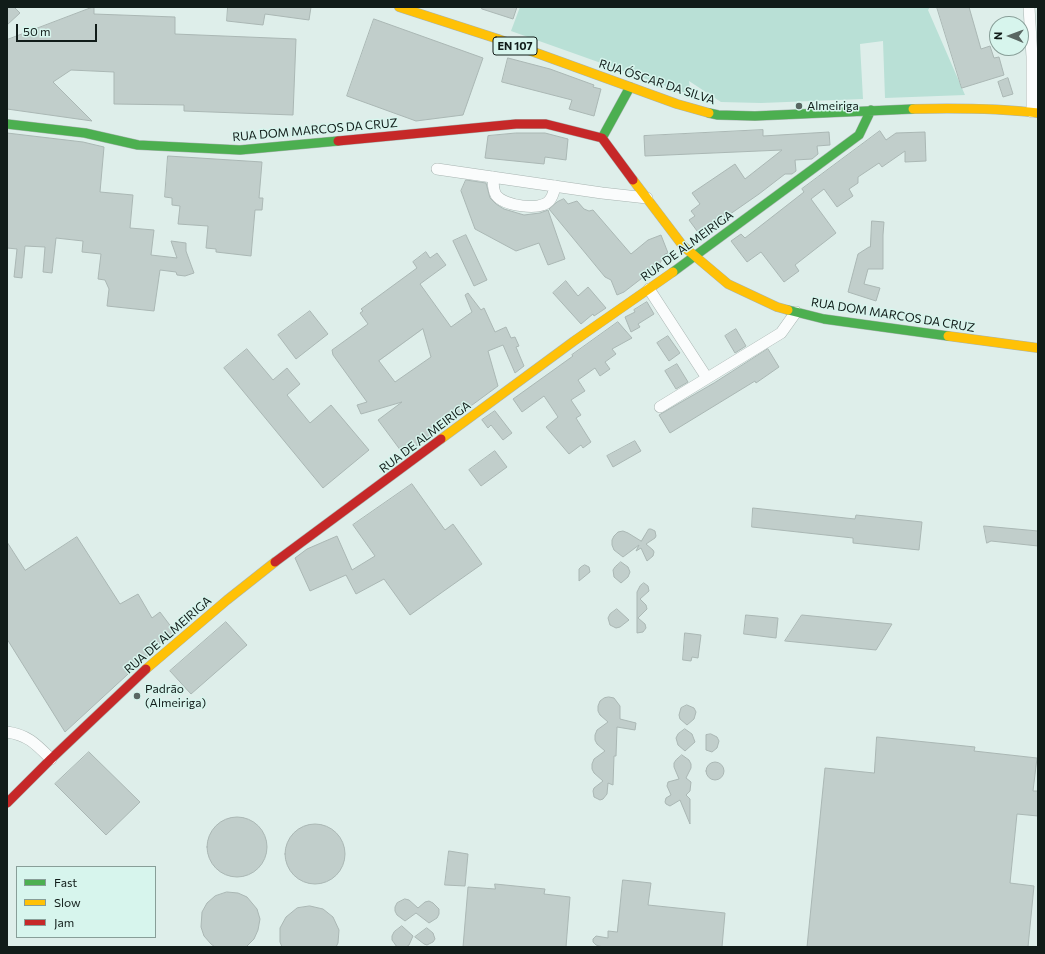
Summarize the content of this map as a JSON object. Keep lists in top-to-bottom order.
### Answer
{
  "streets": {
    "street": [
      "EN 107",
      "RUA ÓSCAR DA SILVA",
      "RUA DOM MARCOS DA CRUZ",
      "RUA DE ALMEIRIGA"
    ]
  },
  "crossings": [
    ["RUA ÓSCAR DA SILVA", "RUA DE ALMEIRIGA"],
    ["RUA DOM MARCOS DA CRUZ", "RUA DE ALMEIRIGA"]
  ],
  "places": ["Almeiriga", "Padrão (Almeiriga)"],
  "legend": ["Fast", "Slow", "Jam"],
  "scale_bar": "50 m",
  "north": "left"
}
